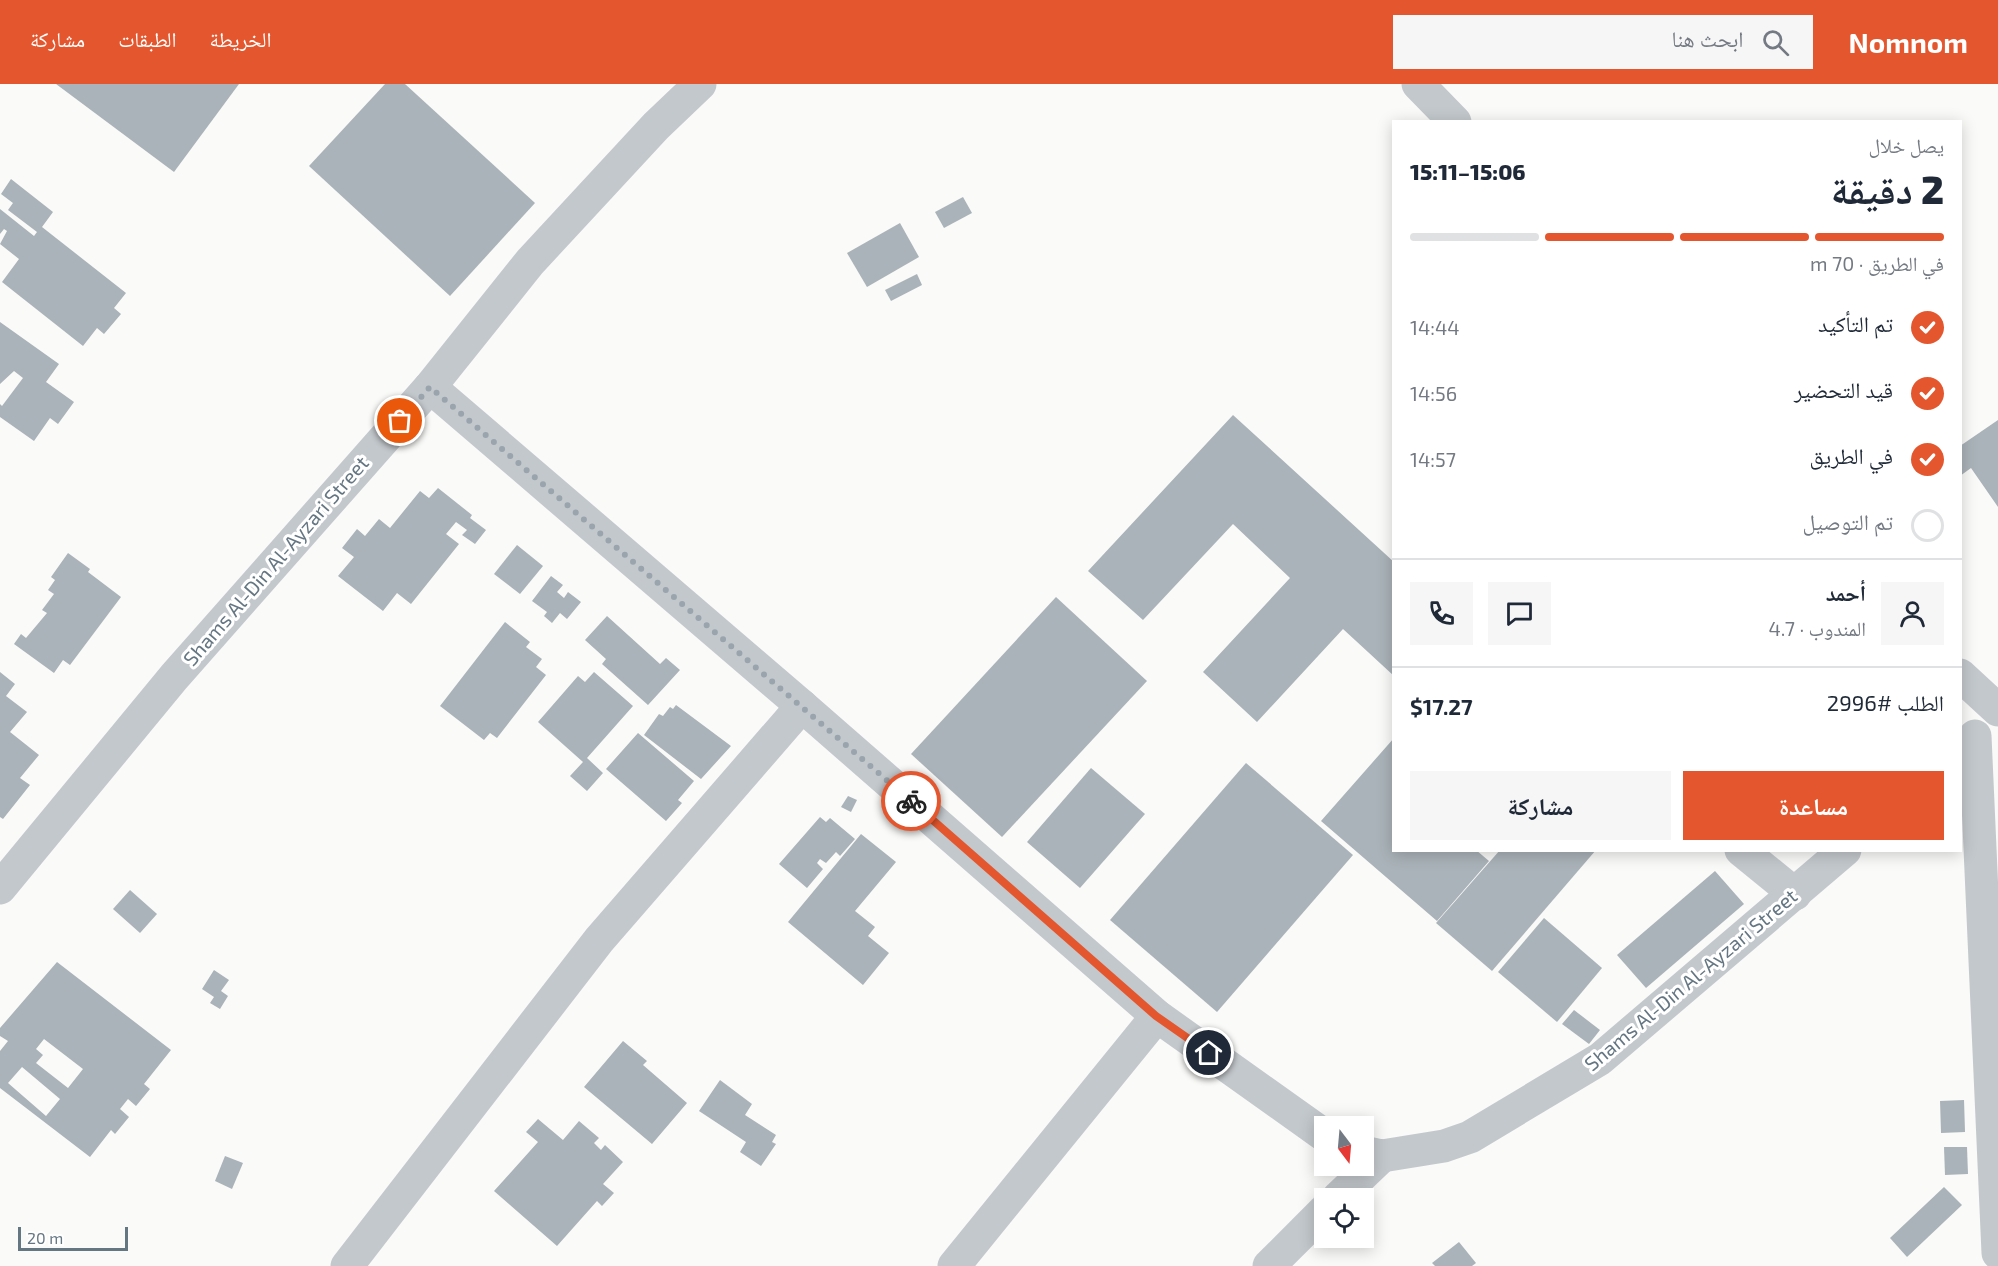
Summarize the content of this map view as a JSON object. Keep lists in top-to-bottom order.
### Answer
{
  "streets": {
    "street": ["Shams Al-Din Al-Ayzari Street"]
  },
  "scale_bar": "20 m",
  "north": "bottom",
  "page": {
    "header": "Nomnom",
    "search": "ابحث هنا",
    "nav": ["الخريطة", "الطبقات", "مشاركة"],
    "heading": ["2 دقيقة", "يصل خلال", "15:06–15:11"],
    "panel": [
      "أحمد",
      "المندوب · 4.7",
      "الطلب #2996",
      "$17.27"
    ],
    "bar": "في الطريق · 70 m",
    "list": [
      ["تم التأكيد", "14:44"],
      ["قيد التحضير", "14:56"],
      ["في الطريق", "14:57"],
      "تم التوصيل"
    ],
    "buttons": ["مساعدة", "مشاركة"],
    "scale": "20 m"
  }
}
